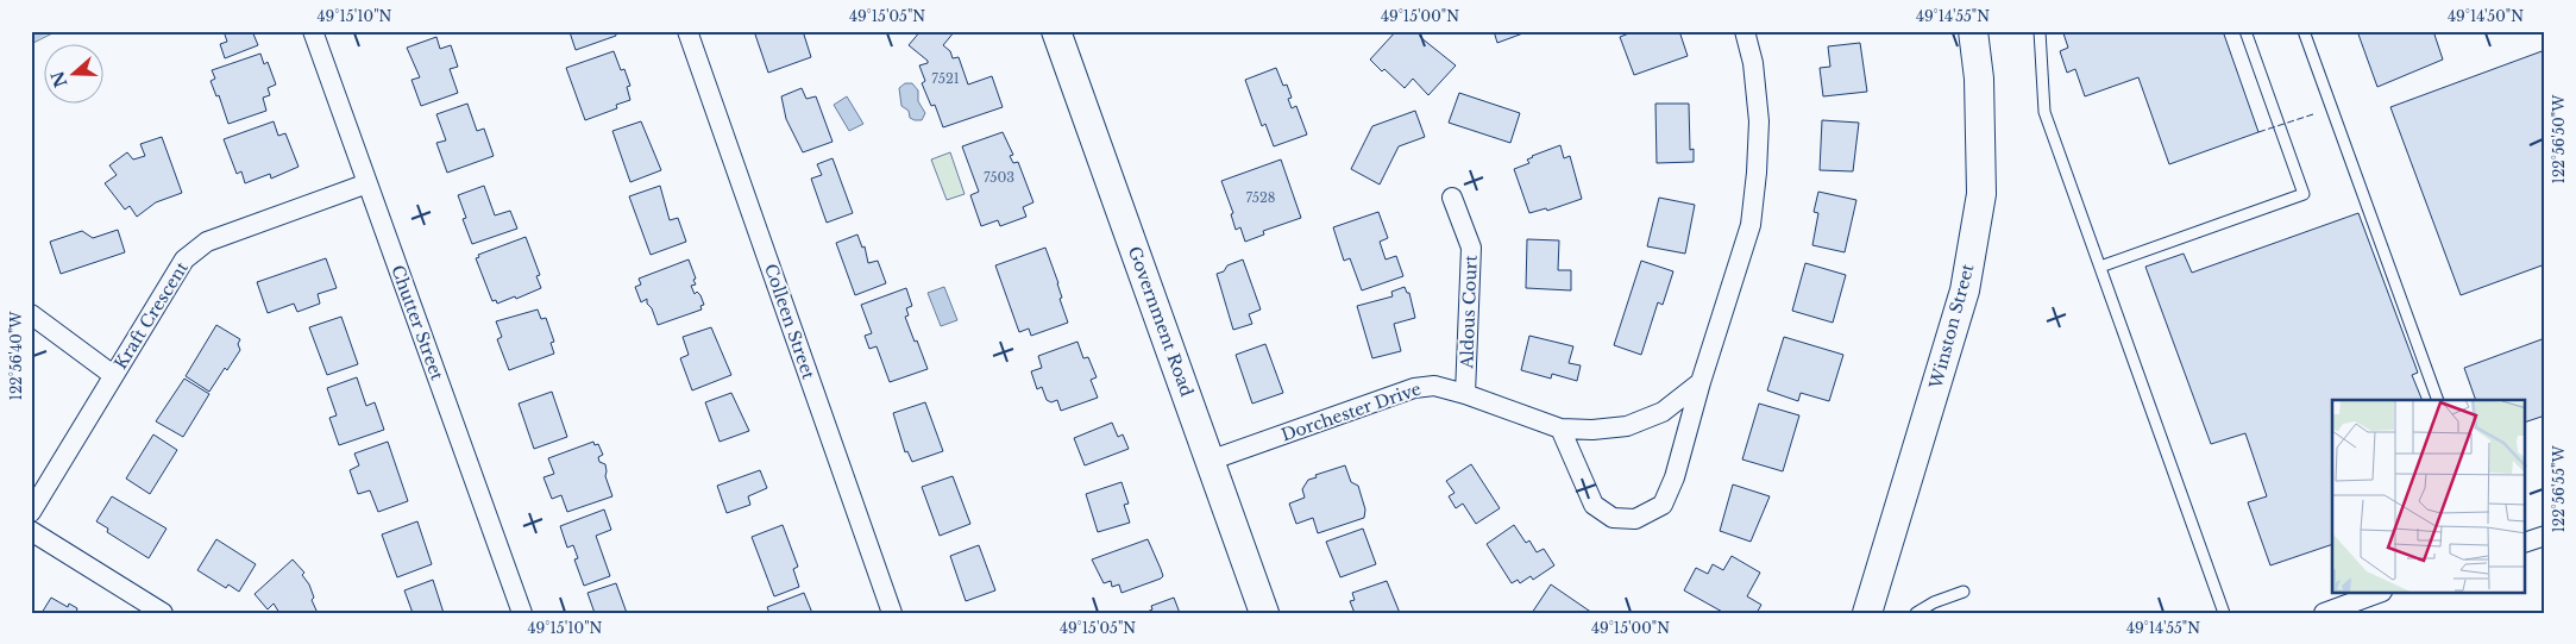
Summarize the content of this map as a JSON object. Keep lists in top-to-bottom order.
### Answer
{
  "streets": {
    "street": [
      "Aldous Court",
      "Kraft Crescent",
      "Colleen Street",
      "Government Road",
      "Chutter Street",
      "Winston Street",
      "Dorchester Drive"
    ]
  },
  "crossings": [
    ["Aldous Court", "Dorchester Drive"],
    ["Kraft Crescent", "Chutter Street"],
    ["Government Road", "Dorchester Drive"]
  ],
  "house_numbers": ["7521", "7503", "7528"],
  "north": "left",
  "coordinates": [
    "49°15'10\"N",
    "49°15'05\"N",
    "49°15'00\"N",
    "49°14'55\"N",
    "49°14'50\"N",
    "122°56'50\"W",
    "122°56'40\"W",
    "122°56'55\"W"
  ]
}
